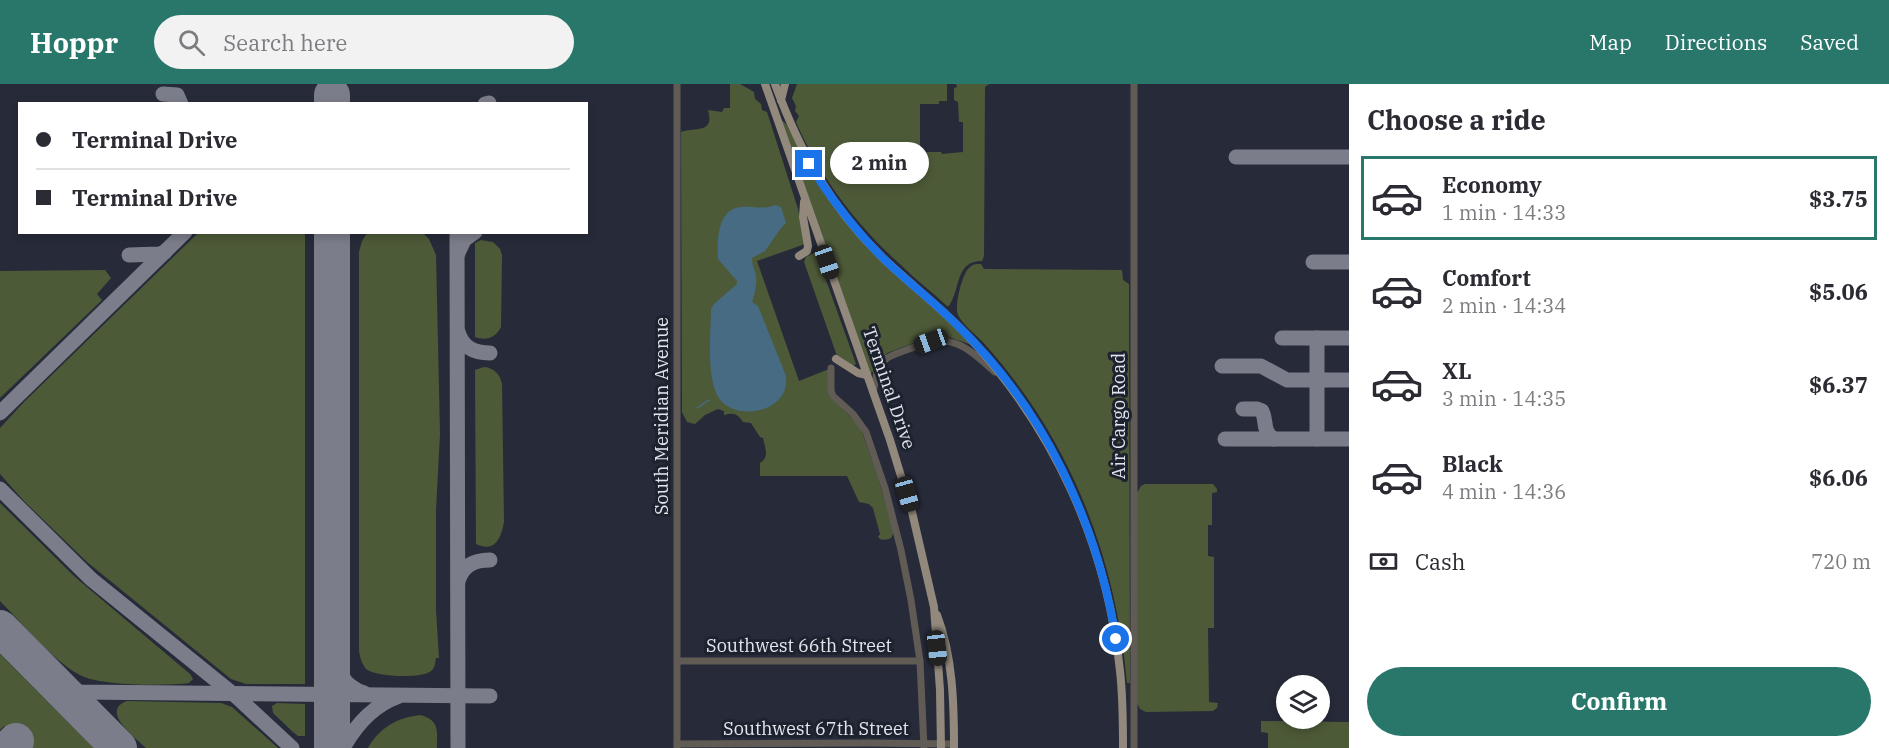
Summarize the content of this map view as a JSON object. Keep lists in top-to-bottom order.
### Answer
{
  "streets": {
    "main road": ["Terminal Drive"],
    "street": [
      "South Meridian Avenue",
      "Air Cargo Road",
      "Southwest 66th Street",
      "Southwest 67th Street"
    ]
  },
  "crossings": [
    ["Terminal Drive", "Southwest 67th Street"],
    ["South Meridian Avenue", "Southwest 66th Street"],
    ["South Meridian Avenue", "Southwest 67th Street"]
  ],
  "page": {
    "header": "Hoppr",
    "search": "Search here",
    "nav": ["Map", "Directions", "Saved"],
    "heading": "Choose a ride",
    "banner": ["Terminal Drive", "Terminal Drive"],
    "bubble": "2 min",
    "list": [
      {
        "name": "Economy",
        "note": "1 min · 14:33",
        "value": "$3.75"
      },
      {
        "name": "Comfort",
        "note": "2 min · 14:34",
        "value": "$5.06"
      },
      {
        "name": "XL",
        "note": "3 min · 14:35",
        "value": "$6.37"
      },
      {
        "name": "Black",
        "note": "4 min · 14:36",
        "value": "$6.06"
      }
    ],
    "pay": ["Cash", "720 m"],
    "buttons": "Confirm"
  }
}
